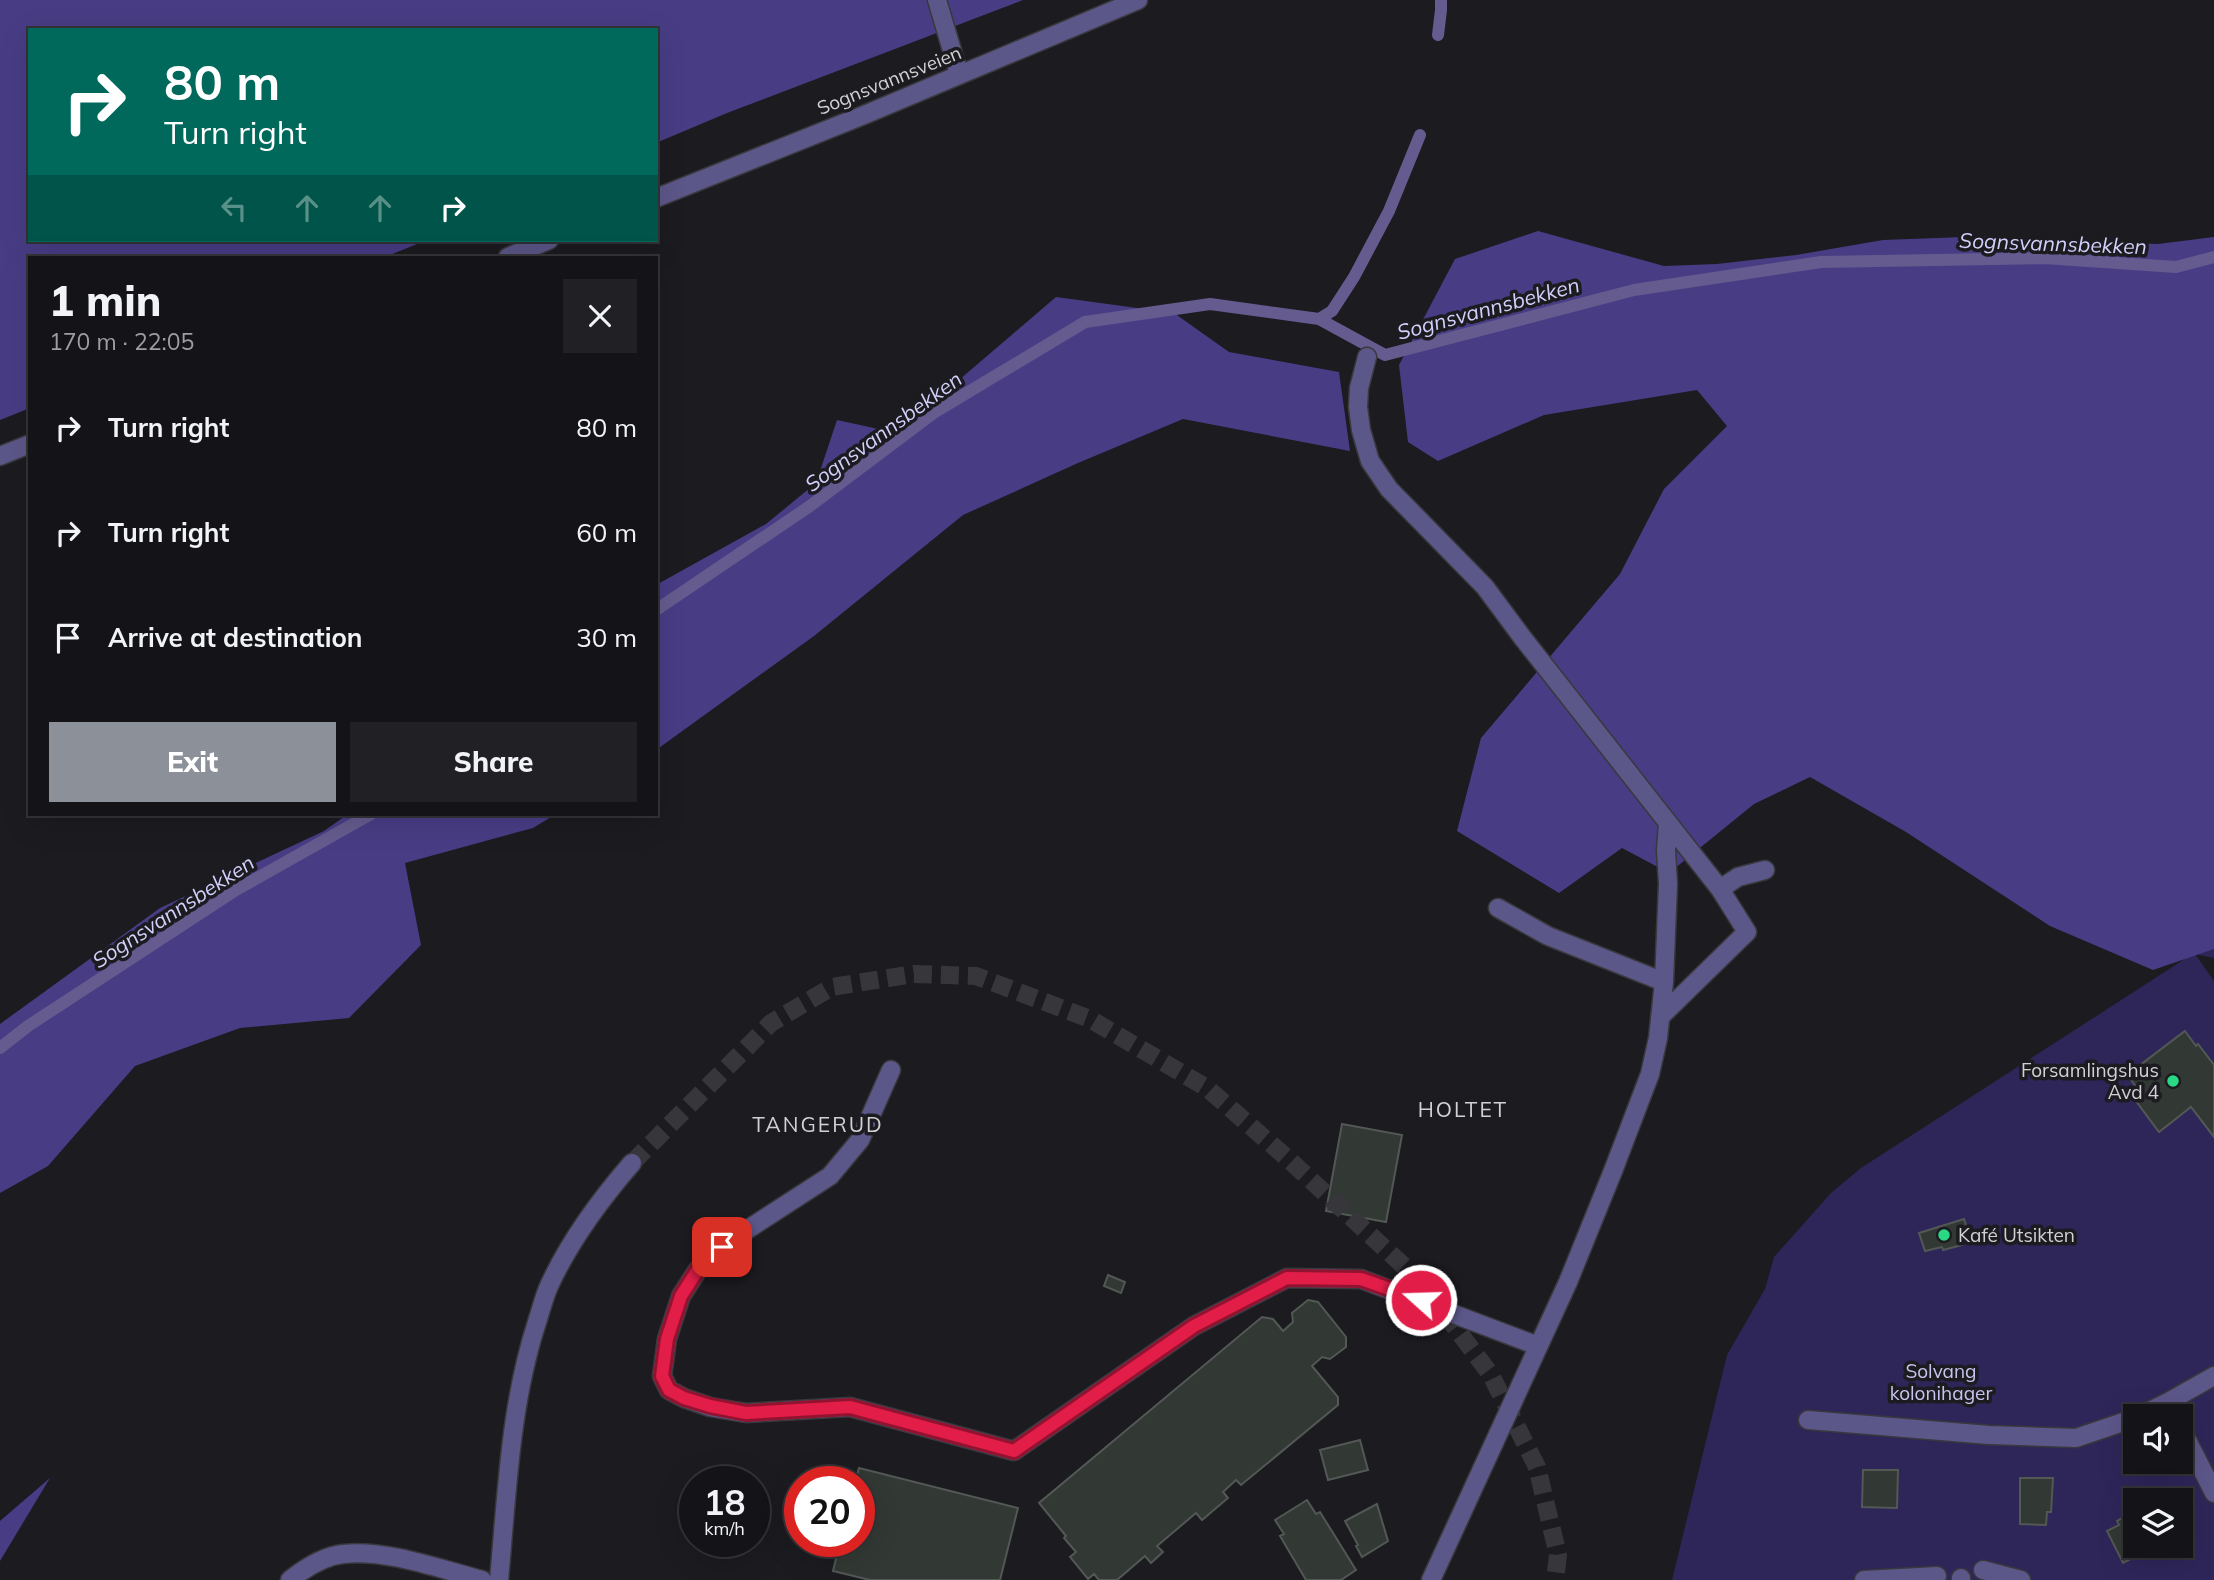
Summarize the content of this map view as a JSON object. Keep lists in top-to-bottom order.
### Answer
{
  "streets": {
    "street": ["Sognsvannsveien"]
  },
  "districts": ["HOLTET", "TANGERUD"],
  "water": ["Sognsvannsbekken"],
  "parks": ["Solvang kolonihager"],
  "places": ["Forsamlingshus Avd 4", "Kafé Utsikten"],
  "page": {
    "turn": ["80 m", "Turn right"],
    "heading": ["1 min", "170 m · 22:05"],
    "list": [
      {
        "name": "Turn right",
        "value": "80 m"
      },
      {
        "name": "Turn right",
        "value": "60 m"
      },
      {
        "name": "Arrive at destination",
        "value": "30 m"
      }
    ],
    "buttons": ["Exit", "Share"],
    "speed": "18 km/h",
    "limit": "20"
  }
}
